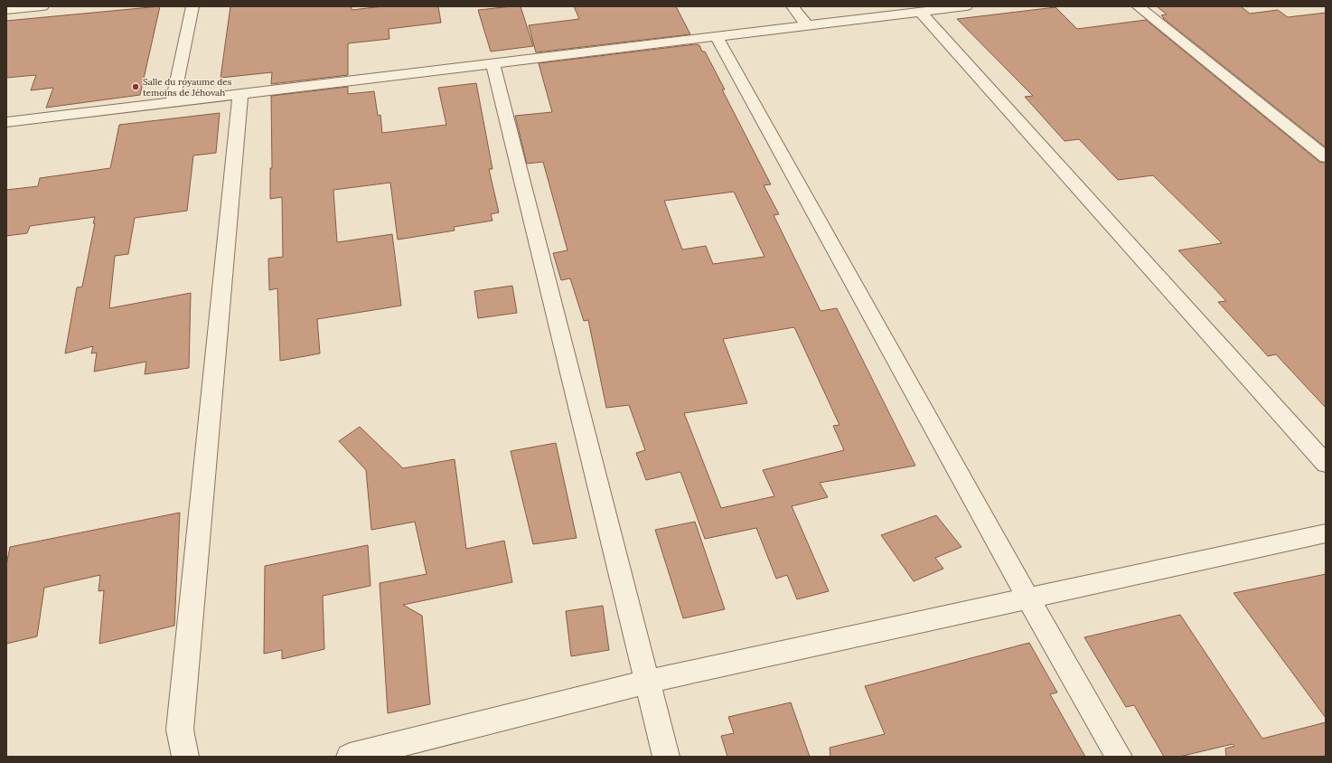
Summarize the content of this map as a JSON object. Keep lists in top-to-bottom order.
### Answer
{
  "places": ["Salle du royaume des temoins de Jéhovah"]
}
